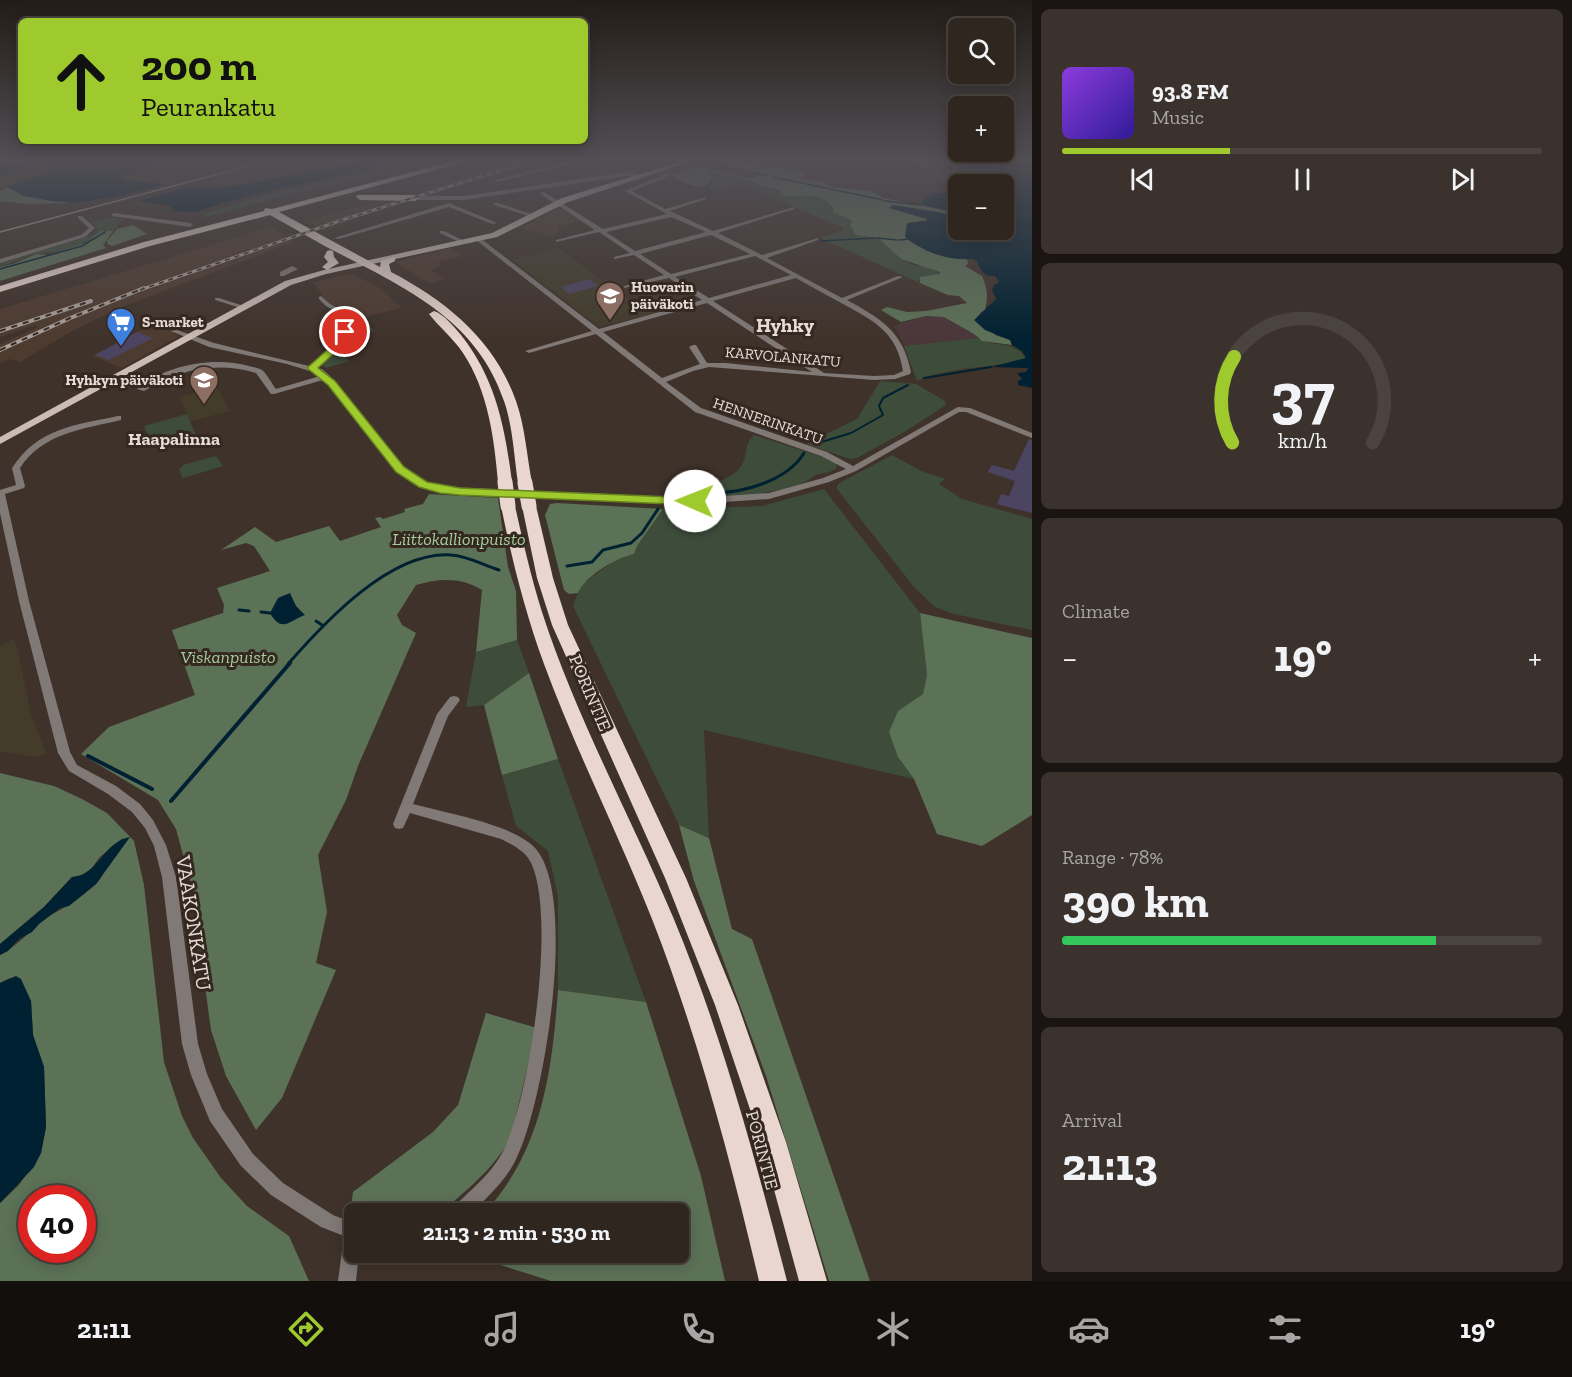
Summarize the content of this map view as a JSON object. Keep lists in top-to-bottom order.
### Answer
{
  "streets": {
    "highway": ["PORINTIE"],
    "street": ["KARVOLANKATU", "HENNERINKATU", "VAAKONKATU"]
  },
  "crossings": [
    ["KARVOLANKATU", "HENNERINKATU"]
  ],
  "districts": ["Hyhky", "Haapalinna"],
  "parks": ["Liittokallionpuisto", "Viskanpuisto"],
  "places": {
    "school or university": ["Huovarin päiväkoti", "Hyhkyn päiväkoti"],
    "supermarket": ["S-market"]
  },
  "page": {
    "map_buttons": ["+", "−"],
    "turn": ["200 m", "Peurankatu"],
    "song": ["93.8 FM", "Music"],
    "tile": [
      "Climate",
      ["Range · 78%", "390 km"],
      ["Arrival", "21:13"]
    ],
    "heat": ["−", "19°", "+"],
    "limit": "40",
    "trip": "21:13 · 2 min · 530 m",
    "tabs": ["21:11", "19°"],
    "gauge": ["37", "km/h"]
  }
}
